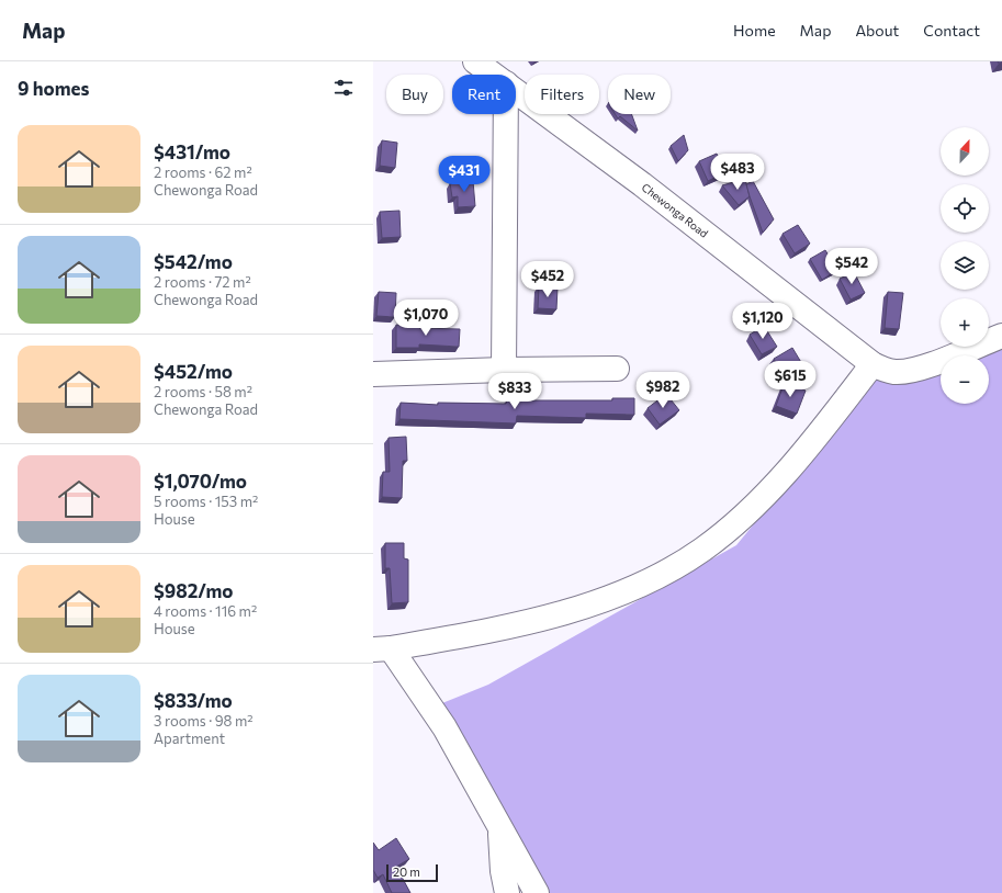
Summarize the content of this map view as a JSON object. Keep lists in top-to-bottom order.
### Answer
{
  "streets": {
    "street": ["Chewonga Road"]
  },
  "scale_bar": "20 m",
  "north": "top",
  "page": {
    "header": "Map",
    "nav": [
      "Home",
      "Map",
      "About",
      "Contact"
    ],
    "heading": "9 homes",
    "chip": [
      "Buy",
      "Rent",
      "Filters",
      "New"
    ],
    "list": [
      {
        "name": "$431/mo",
        "note": "2 rooms · 62 m² · Chewonga Road"
      },
      {
        "name": "$542/mo",
        "note": "2 rooms · 72 m² · Chewonga Road"
      },
      {
        "name": "$452/mo",
        "note": "2 rooms · 58 m² · Chewonga Road"
      },
      {
        "name": "$1,070/mo",
        "note": "5 rooms · 153 m² · House"
      },
      {
        "name": "$982/mo",
        "note": "4 rooms · 116 m² · House"
      },
      {
        "name": "$833/mo",
        "note": "3 rooms · 98 m² · Apartment"
      }
    ],
    "map_buttons": ["+", "−"],
    "price": [
      "$483",
      "$431",
      "$542",
      "$452",
      "$1,070",
      "$1,120",
      "$615",
      "$982",
      "$833"
    ],
    "scale": "20 m"
  }
}
